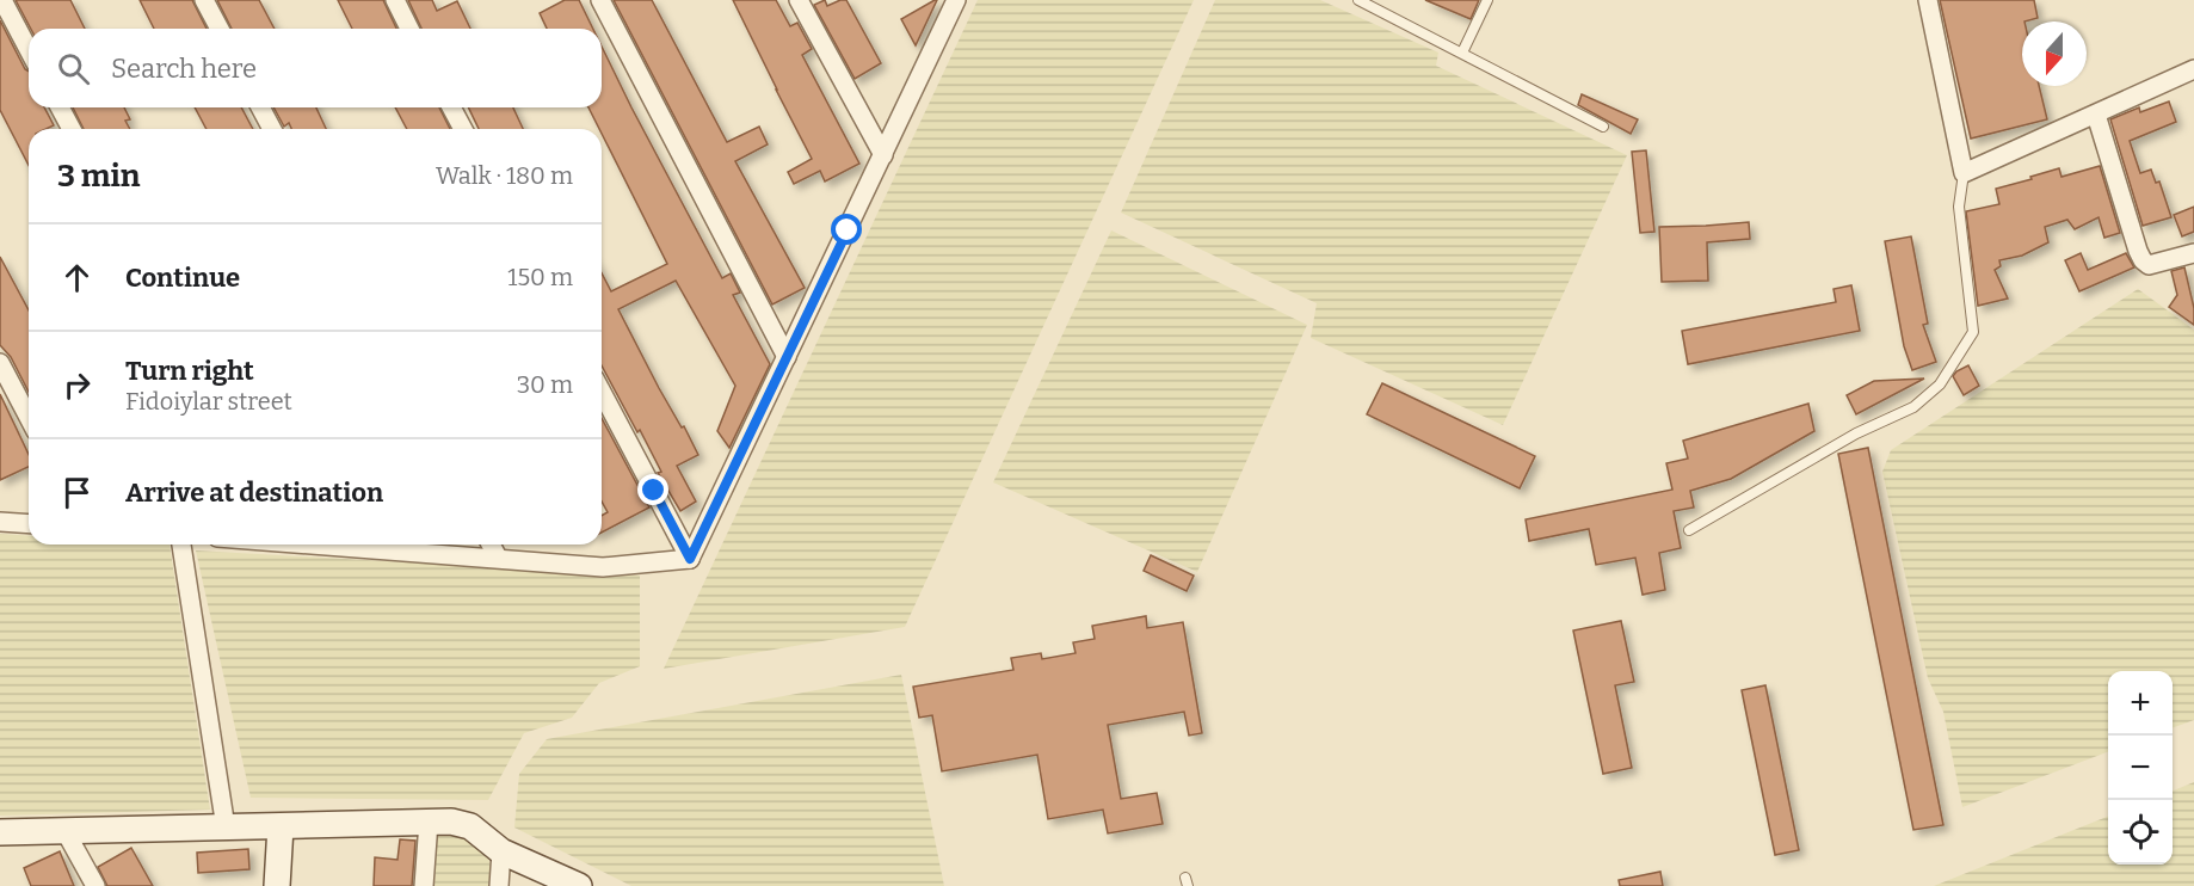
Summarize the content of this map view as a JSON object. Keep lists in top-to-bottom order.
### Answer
{
  "north": "bottom",
  "page": {
    "search": "Search here",
    "heading": ["3 min", "Walk · 180 m"],
    "list": [
      ["Continue", "150 m"],
      ["Turn right", "Fidoiylar street", "30 m"],
      "Arrive at destination"
    ],
    "map_buttons": ["+", "−"]
  }
}
